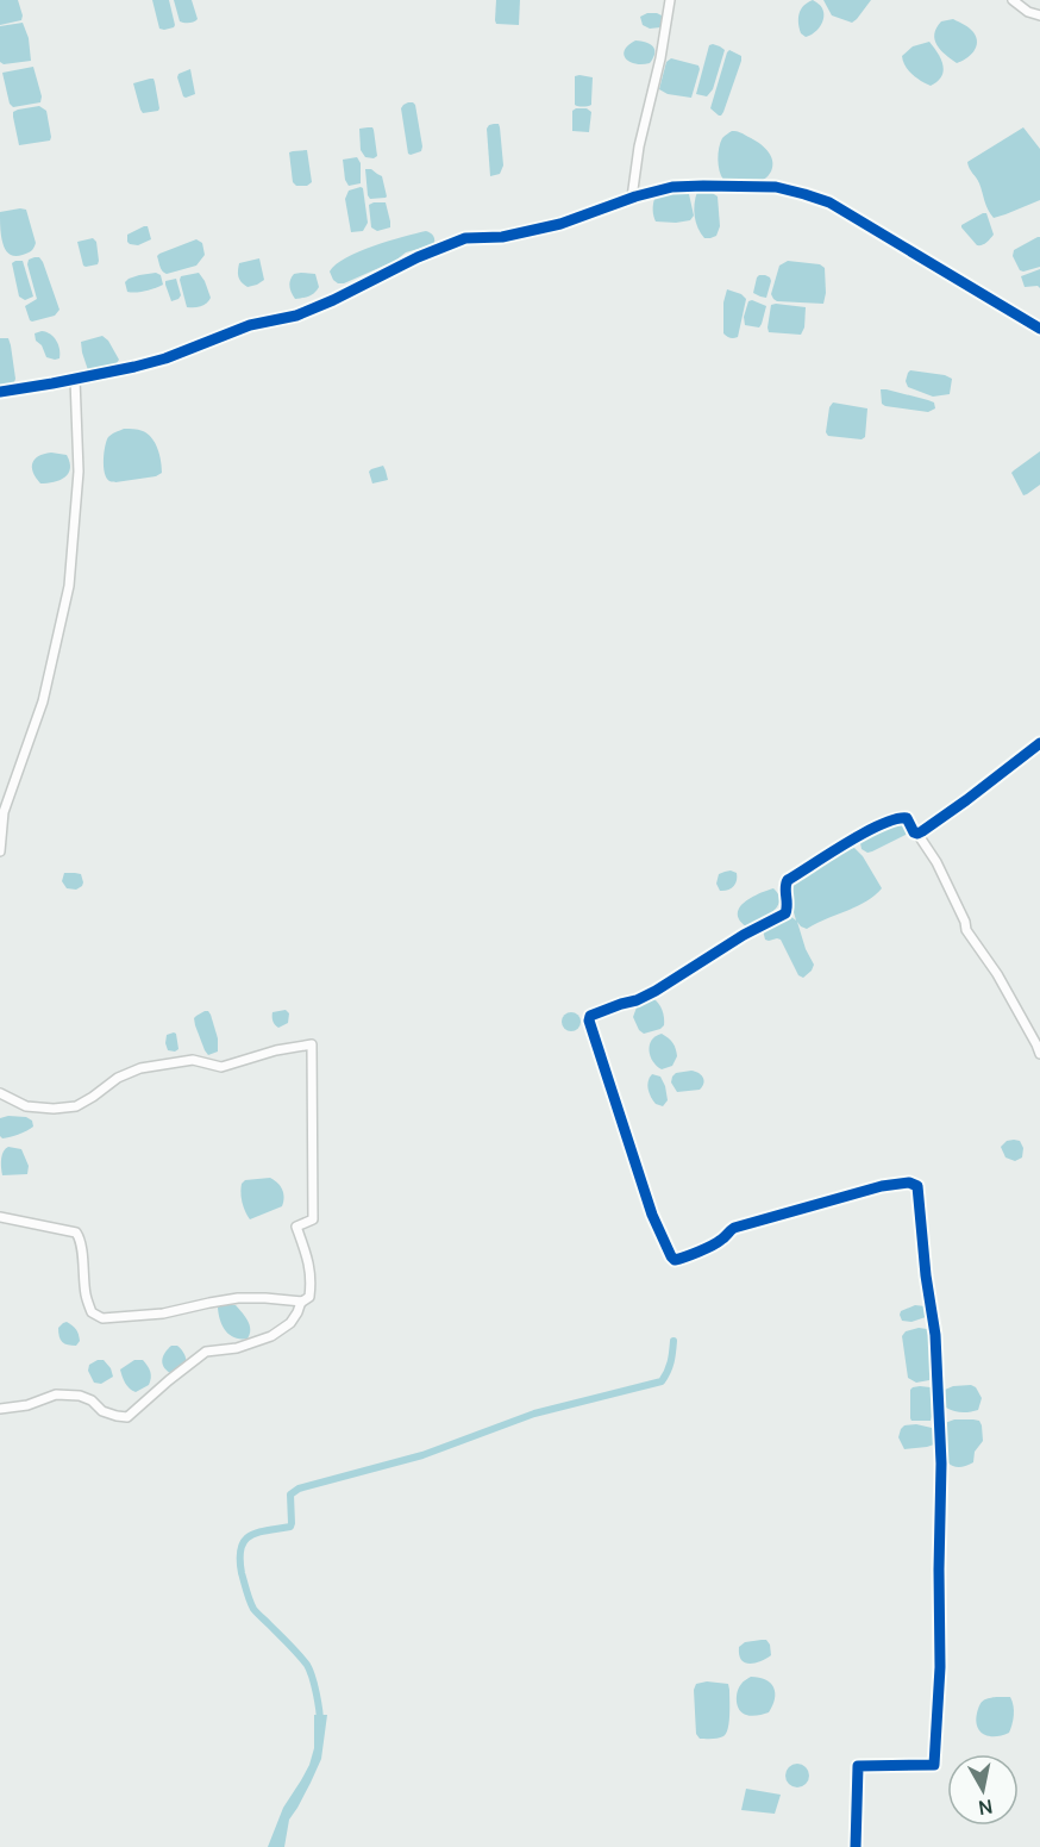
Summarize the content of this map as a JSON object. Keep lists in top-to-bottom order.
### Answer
{
  "north": "bottom"
}
